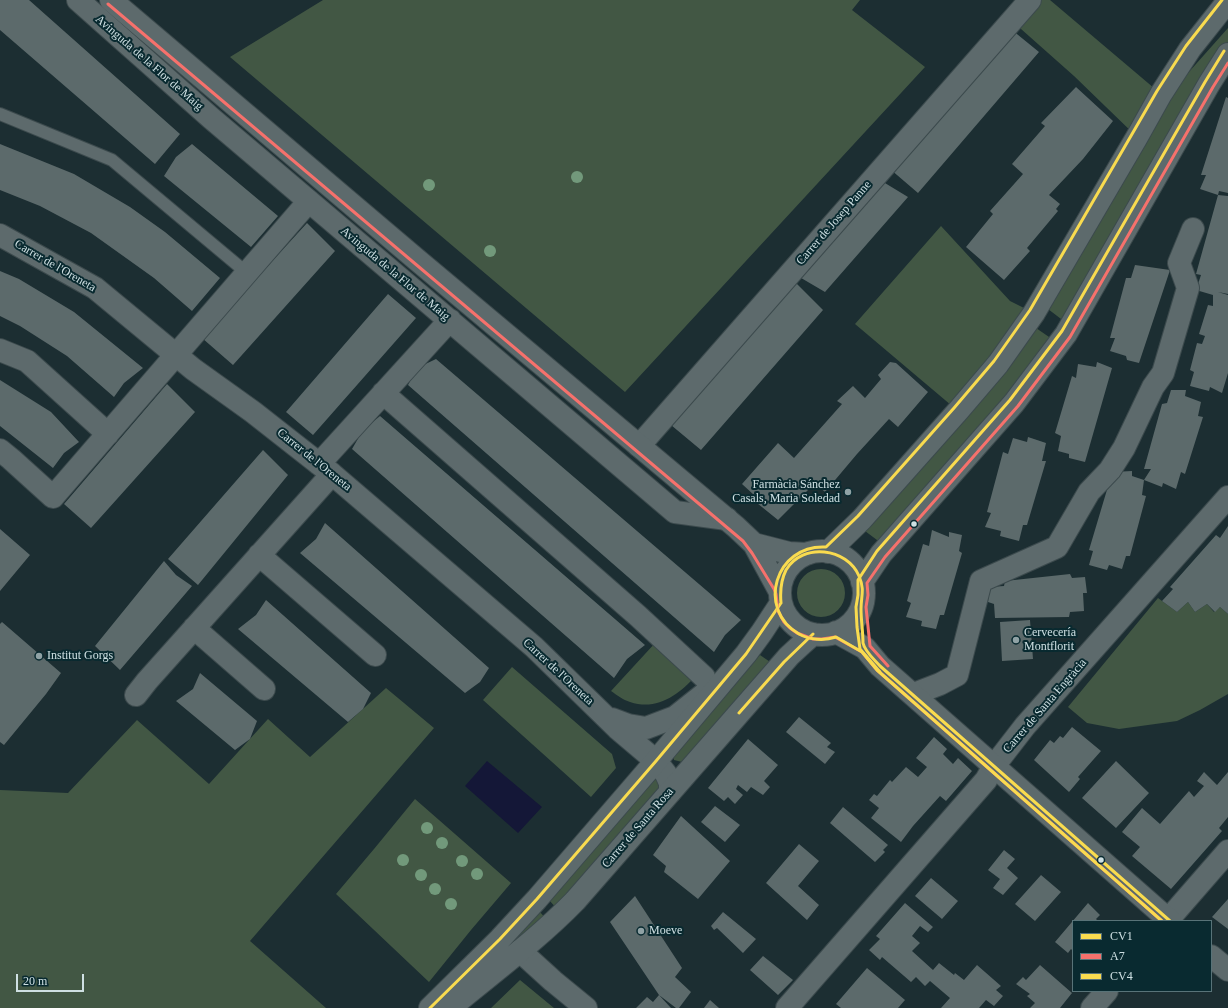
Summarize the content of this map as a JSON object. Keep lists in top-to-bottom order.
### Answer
{
  "streets": {
    "street": [
      "Avinguda de la Flor de Maig",
      "Carrer de Josep Panne",
      "Carrer de l'Oreneta",
      "Carrer de Santa Engràcia",
      "Carrer de Santa Rosa"
    ]
  },
  "crossings": [
    ["Avinguda de la Flor de Maig", "Carrer de Josep Panne"],
    ["Carrer de l'Oreneta", "Carrer de Santa Rosa"]
  ],
  "places": [
    "Farmàcia Sánchez Casals, Maria Soledad",
    "Cervecería Montflorit",
    "Institut Gorgs",
    "Moeve"
  ],
  "lines": ["transit line CV4", "transit line A7", "transit line CV1"],
  "legend": ["CV1", "A7", "CV4"],
  "scale_bar": "20 m"
}
